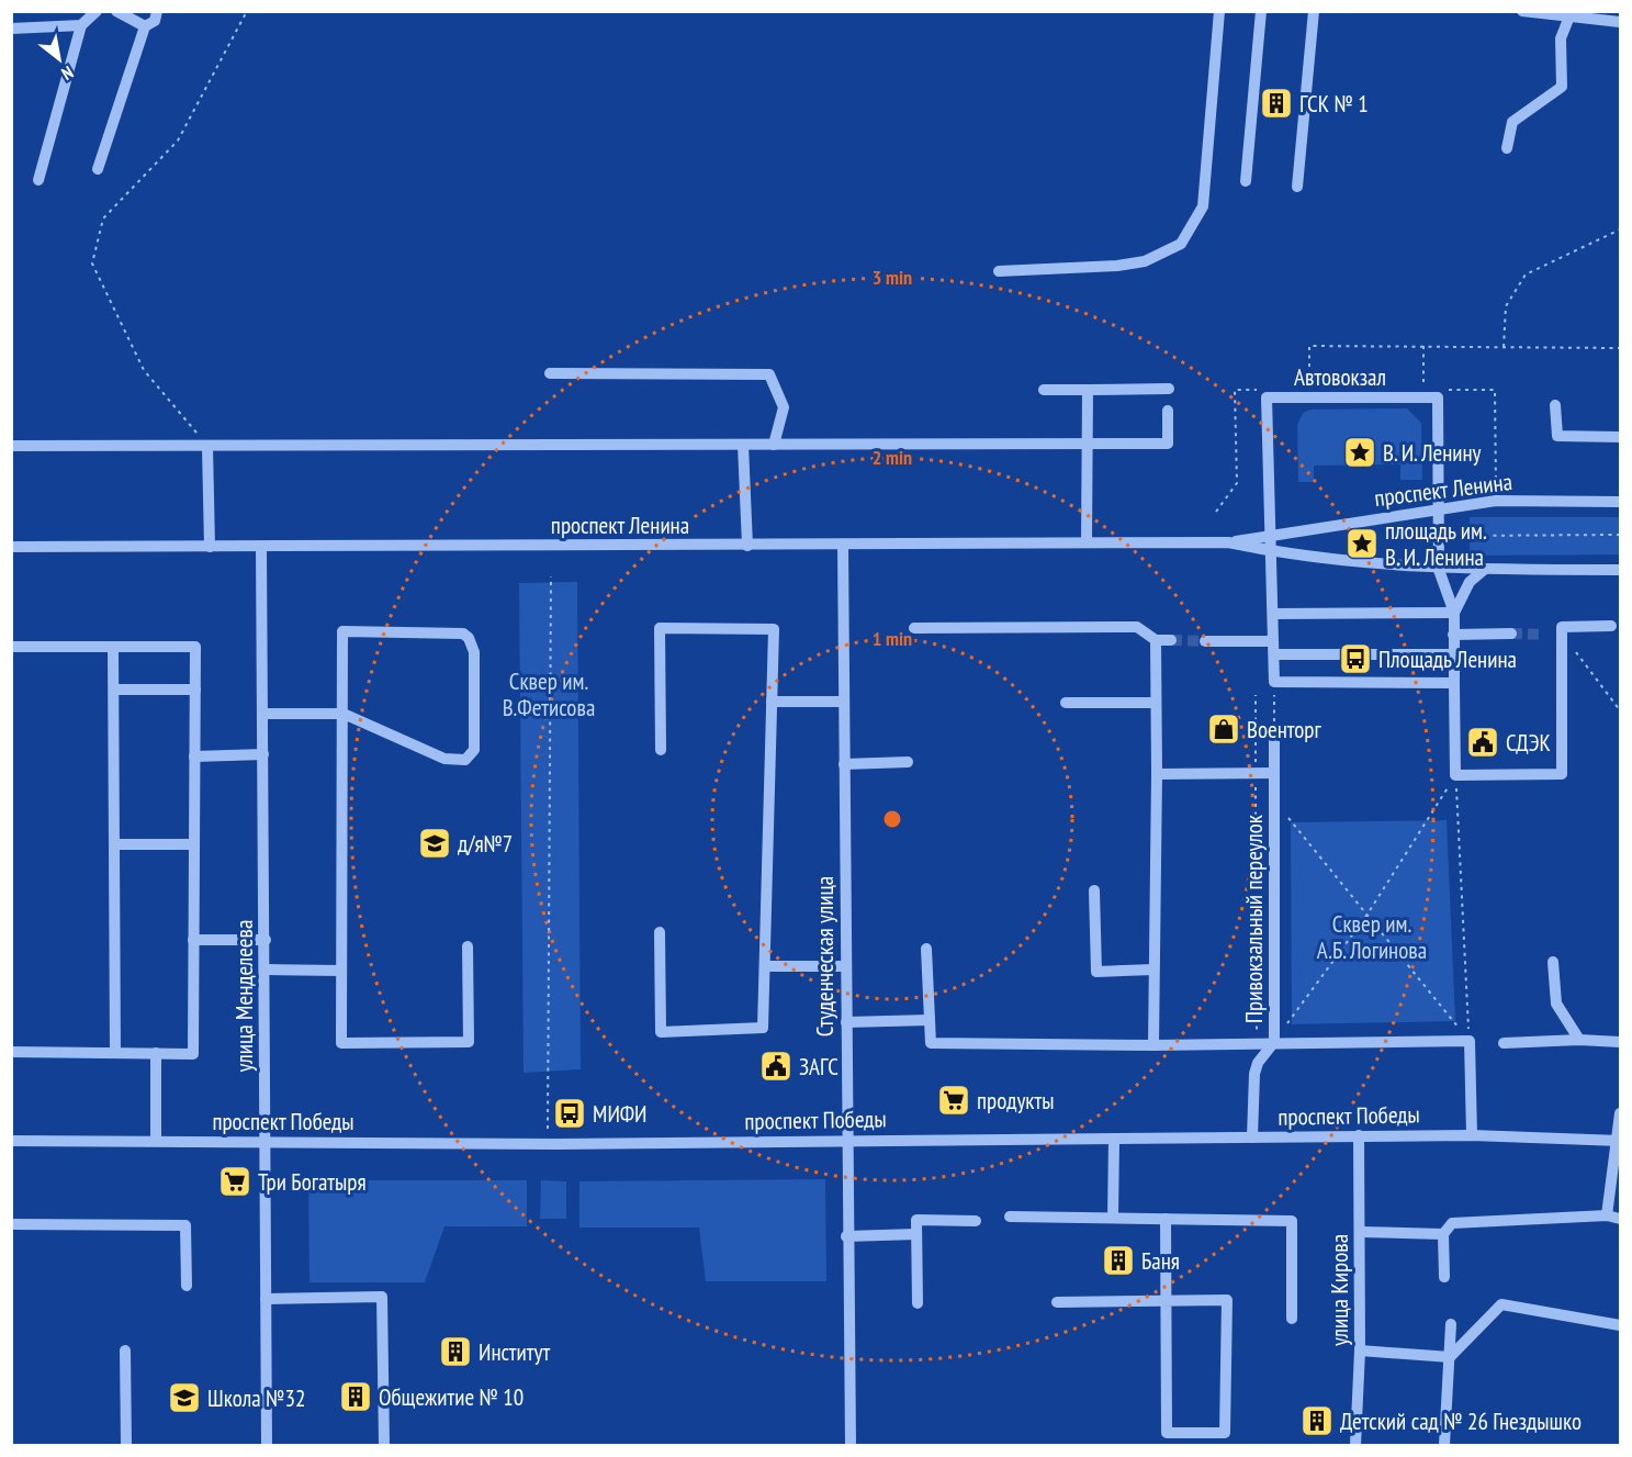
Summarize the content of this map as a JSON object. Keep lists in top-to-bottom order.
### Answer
{
  "streets": {
    "street": [
      "Автовокзал",
      "проспект Ленина",
      "Привокзальный переулок",
      "Студенческая улица",
      "улица Менделеева",
      "проспект Победы",
      "улица Кирова"
    ]
  },
  "crossings": [
    ["Автовокзал", "проспект Ленина"],
    ["проспект Ленина", "Студенческая улица"],
    ["проспект Ленина", "улица Менделеева"],
    ["Привокзальный переулок", "проспект Победы"],
    ["Студенческая улица", "проспект Победы"],
    ["улица Менделеева", "проспект Победы"],
    ["проспект Победы", "улица Кирова"]
  ],
  "parks": ["Сквер им. В.Фетисова", "Сквер им. А.Б. Логинова"],
  "places": {
    "building": [
      "ГСК № 1",
      "Баня",
      "Институт",
      "Общежитие № 10",
      "Детский сад № 26 Гнездышко"
    ],
    "place": ["В. И. Ленину", "площадь им. В. И. Ленина"],
    "bus stop": ["Площадь Ленина", "МИФИ"],
    "shop": ["Военторг"],
    "public building": ["СДЭК", "ЗАГС"],
    "school or university": ["д/я№7", "Школа №32"],
    "supermarket": ["продукты", "Три Богатыря"]
  },
  "north": "bottom right",
  "rings": ["3 min", "2 min", "1 min"]
}
